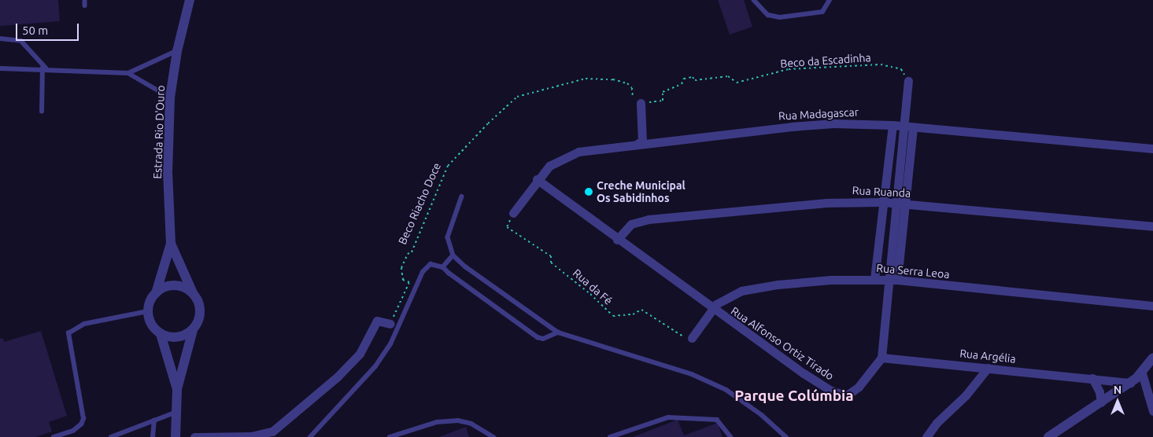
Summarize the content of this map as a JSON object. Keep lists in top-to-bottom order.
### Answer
{
  "streets": {
    "street": [
      "Rua Madagascar",
      "Estrada Rio D'Ouro",
      "Rua Ruanda",
      "Rua Serra Leoa",
      "Rua Alfonso Ortiz Tirado",
      "Rua Argélia"
    ],
    "path": ["Beco da Escadinha", "Beco Riacho Doce", "Rua da Fé"]
  },
  "crossings": [
    ["Beco da Escadinha", "Beco Riacho Doce"],
    ["Rua Madagascar", "Rua da Fé"],
    ["Rua Madagascar", "Rua Alfonso Ortiz Tirado"],
    ["Rua Ruanda", "Rua Alfonso Ortiz Tirado"],
    ["Rua Serra Leoa", "Rua da Fé"],
    ["Rua Serra Leoa", "Rua Alfonso Ortiz Tirado"],
    ["Rua Alfonso Ortiz Tirado", "Rua Argélia"]
  ],
  "districts": ["Parque Colúmbia"],
  "places": ["Creche Municipal Os Sabidinhos"],
  "scale_bar": "50 m",
  "north": "top"
}
